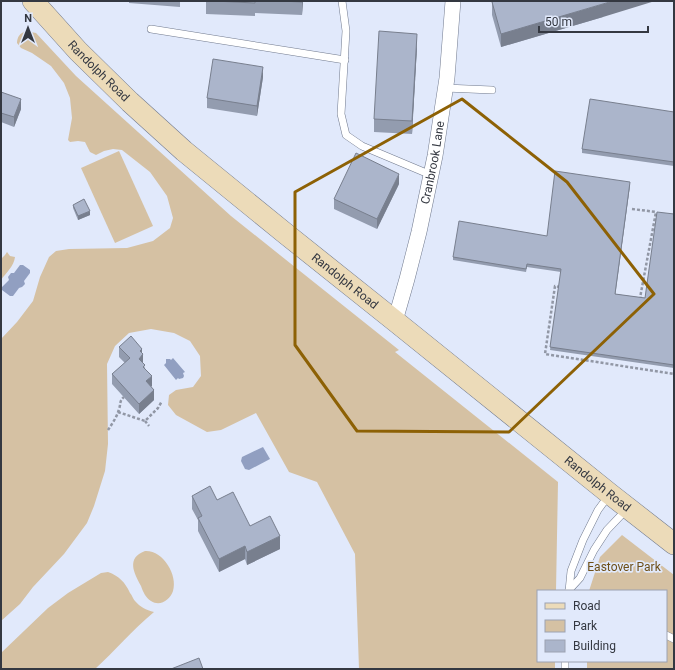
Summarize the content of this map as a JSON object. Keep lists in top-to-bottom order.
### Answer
{
  "streets": {
    "main road": ["Randolph Road"],
    "street": ["Cranbrook Lane"]
  },
  "crossings": [
    ["Randolph Road", "Cranbrook Lane"]
  ],
  "parks": ["Eastover Park"],
  "legend": ["Road", "Park", "Building"],
  "scale_bar": "50 m",
  "north": "top"
}
